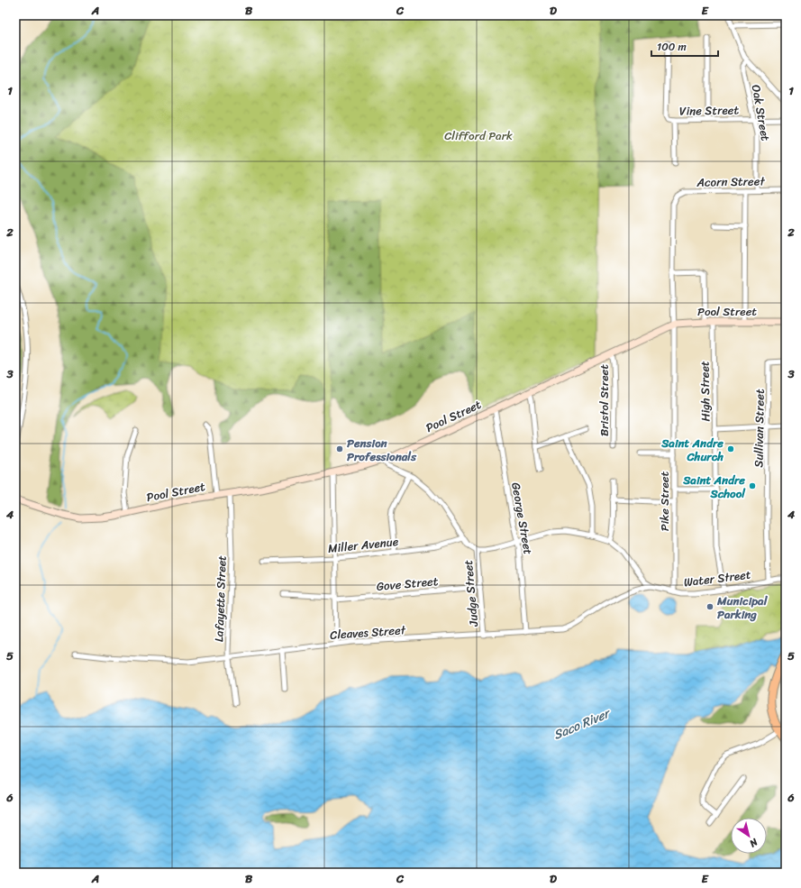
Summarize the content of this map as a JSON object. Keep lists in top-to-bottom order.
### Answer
{
  "streets": {
    "main road": ["Pool Street"],
    "street": [
      "Vine Street",
      "Oak Street",
      "Acorn Street",
      "High Street",
      "Bristol Street",
      "Sullivan Street",
      "Pike Street",
      "George Street",
      "Miller Avenue",
      "Water Street",
      "Gove Street",
      "Judge Street",
      "Lafayette Street",
      "Cleaves Street"
    ]
  },
  "crossings": [
    ["Vine Street", "Oak Street"],
    ["Oak Street", "Acorn Street"],
    ["Acorn Street", "Pike Street"],
    ["Pool Street", "High Street"],
    ["Pool Street", "Bristol Street"],
    ["Pool Street", "Pike Street"],
    ["Pool Street", "George Street"],
    ["Pool Street", "Lafayette Street"],
    ["High Street", "Water Street"],
    ["Sullivan Street", "Water Street"],
    ["Pike Street", "Water Street"],
    ["George Street", "Cleaves Street"],
    ["Water Street", "Cleaves Street"],
    ["Gove Street", "Judge Street"],
    ["Judge Street", "Cleaves Street"],
    ["Lafayette Street", "Cleaves Street"]
  ],
  "water": ["Saco River"],
  "parks": ["Clifford Park"],
  "places": [
    "Pension Professionals",
    "Saint Andre Church",
    "Saint Andre School",
    "Municipal Parking"
  ],
  "scale_bar": "100 m",
  "north": "bottom right",
  "grid": {
    "columns": [
      "A",
      "B",
      "C",
      "D",
      "E"
    ],
    "rows": [
      "1",
      "2",
      "3",
      "4",
      "5",
      "6"
    ]
  }
}
